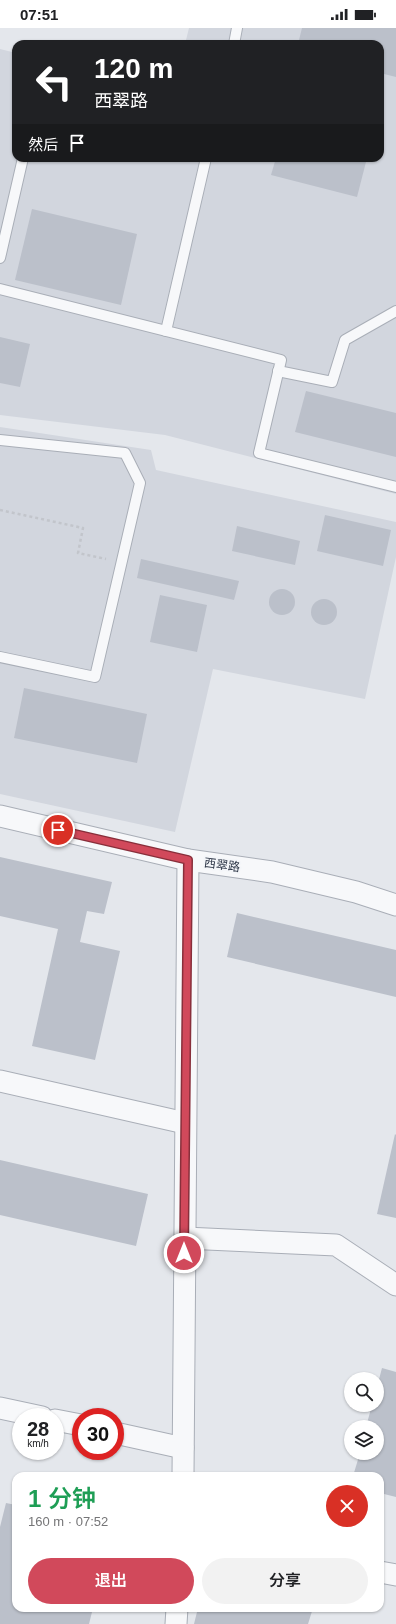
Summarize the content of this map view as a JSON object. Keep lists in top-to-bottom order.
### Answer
{
  "streets": {
    "street": ["西翠路"]
  },
  "page": {
    "status": "07:51",
    "turn": ["120 m", "西翠路"],
    "then": "然后",
    "speed": "28 km/h",
    "limit": "30",
    "heading": ["1 分钟", "160 m · 07:52"],
    "buttons": ["退出", "分享"]
  }
}
